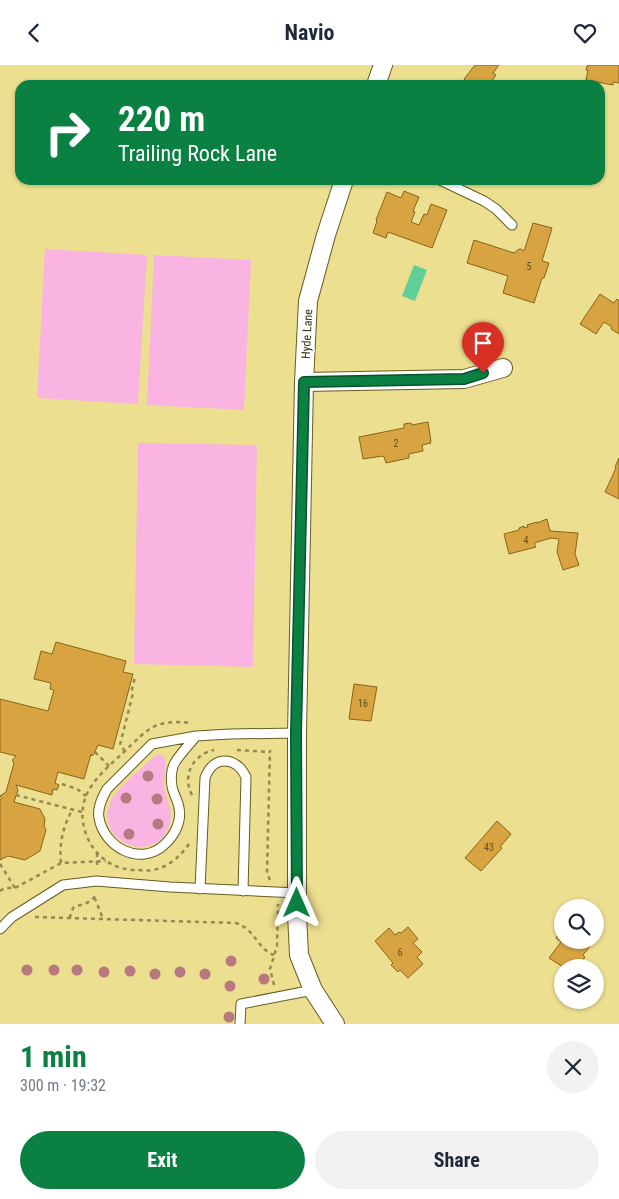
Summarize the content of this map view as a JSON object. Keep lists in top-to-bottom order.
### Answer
{
  "streets": {
    "street": ["Hyde Lane"]
  },
  "house_numbers": [
    "5",
    "2",
    "4",
    "16",
    "43",
    "6"
  ],
  "page": {
    "header": "Navio",
    "turn": ["220 m", "Trailing Rock Lane"],
    "heading": ["1 min", "300 m · 19:32"],
    "buttons": ["Exit", "Share"]
  }
}
